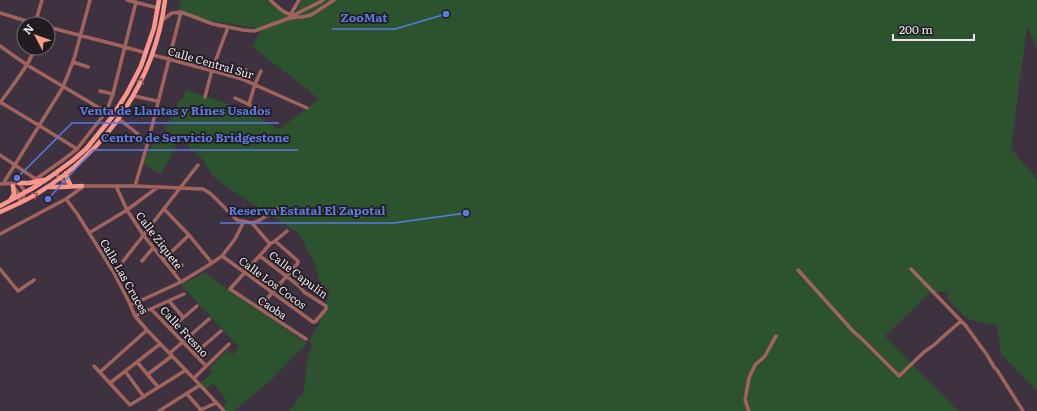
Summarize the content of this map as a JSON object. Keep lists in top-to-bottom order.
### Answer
{
  "streets": {
    "street": [
      "Calle Central Sur",
      "Calle Ziquete",
      "Calle Capulín",
      "Calle Las Cruces",
      "Calle Los Cocos",
      "Caoba",
      "Calle Fresno"
    ]
  },
  "crossings": [
    ["Calle Capulín", "Calle Los Cocos"],
    ["Calle Los Cocos", "Caoba"]
  ],
  "places": [
    "ZooMat",
    "Venta de Llantas y Rines Usados",
    "Centro de Servicio Bridgestone",
    "Reserva Estatal El Zapotal"
  ],
  "scale_bar": "200 m",
  "north": "top left"
}
